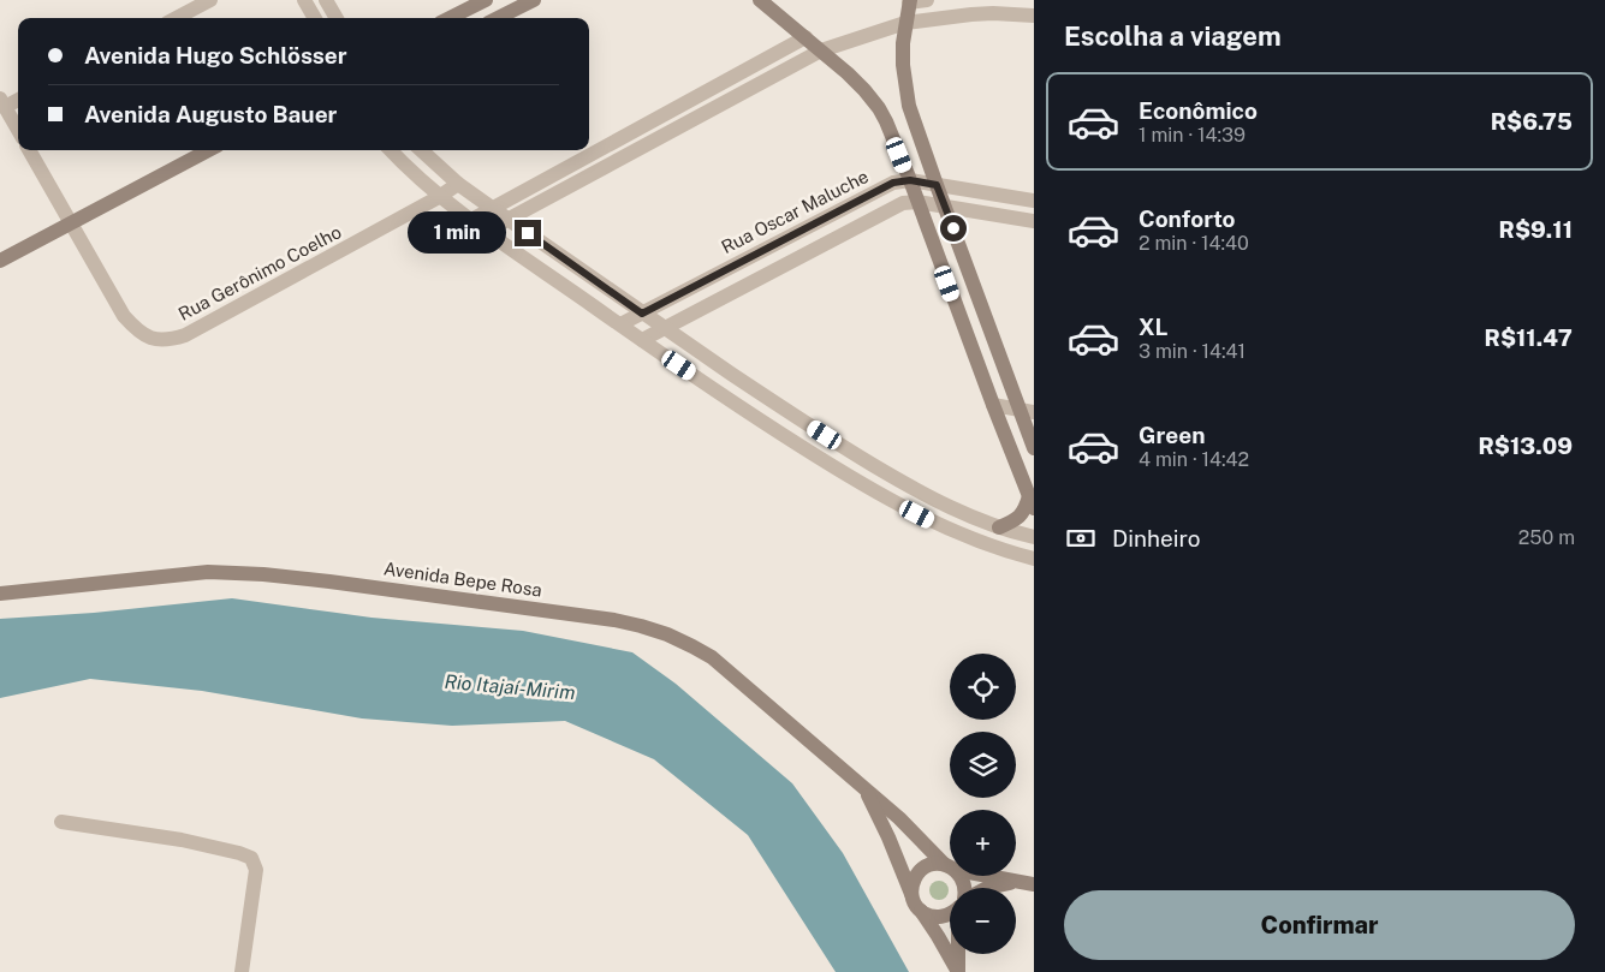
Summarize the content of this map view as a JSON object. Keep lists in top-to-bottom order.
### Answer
{
  "streets": {
    "main road": ["Avenida Bepe Rosa"],
    "street": ["Rua Oscar Maluche", "Rua Gerônimo Coelho"]
  },
  "water": ["Rio Itajaí-Mirim"],
  "page": {
    "heading": "Escolha a viagem",
    "banner": ["Avenida Hugo Schlösser", "Avenida Augusto Bauer"],
    "list": [
      {
        "name": "Econômico",
        "note": "1 min · 14:39",
        "value": "R$6.75"
      },
      {
        "name": "Conforto",
        "note": "2 min · 14:40",
        "value": "R$9.11"
      },
      {
        "name": "XL",
        "note": "3 min · 14:41",
        "value": "R$11.47"
      },
      {
        "name": "Green",
        "note": "4 min · 14:42",
        "value": "R$13.09"
      }
    ],
    "bubble": "1 min",
    "pay": ["Dinheiro", "250 m"],
    "map_buttons": ["+", "−"],
    "buttons": "Confirmar"
  }
}
